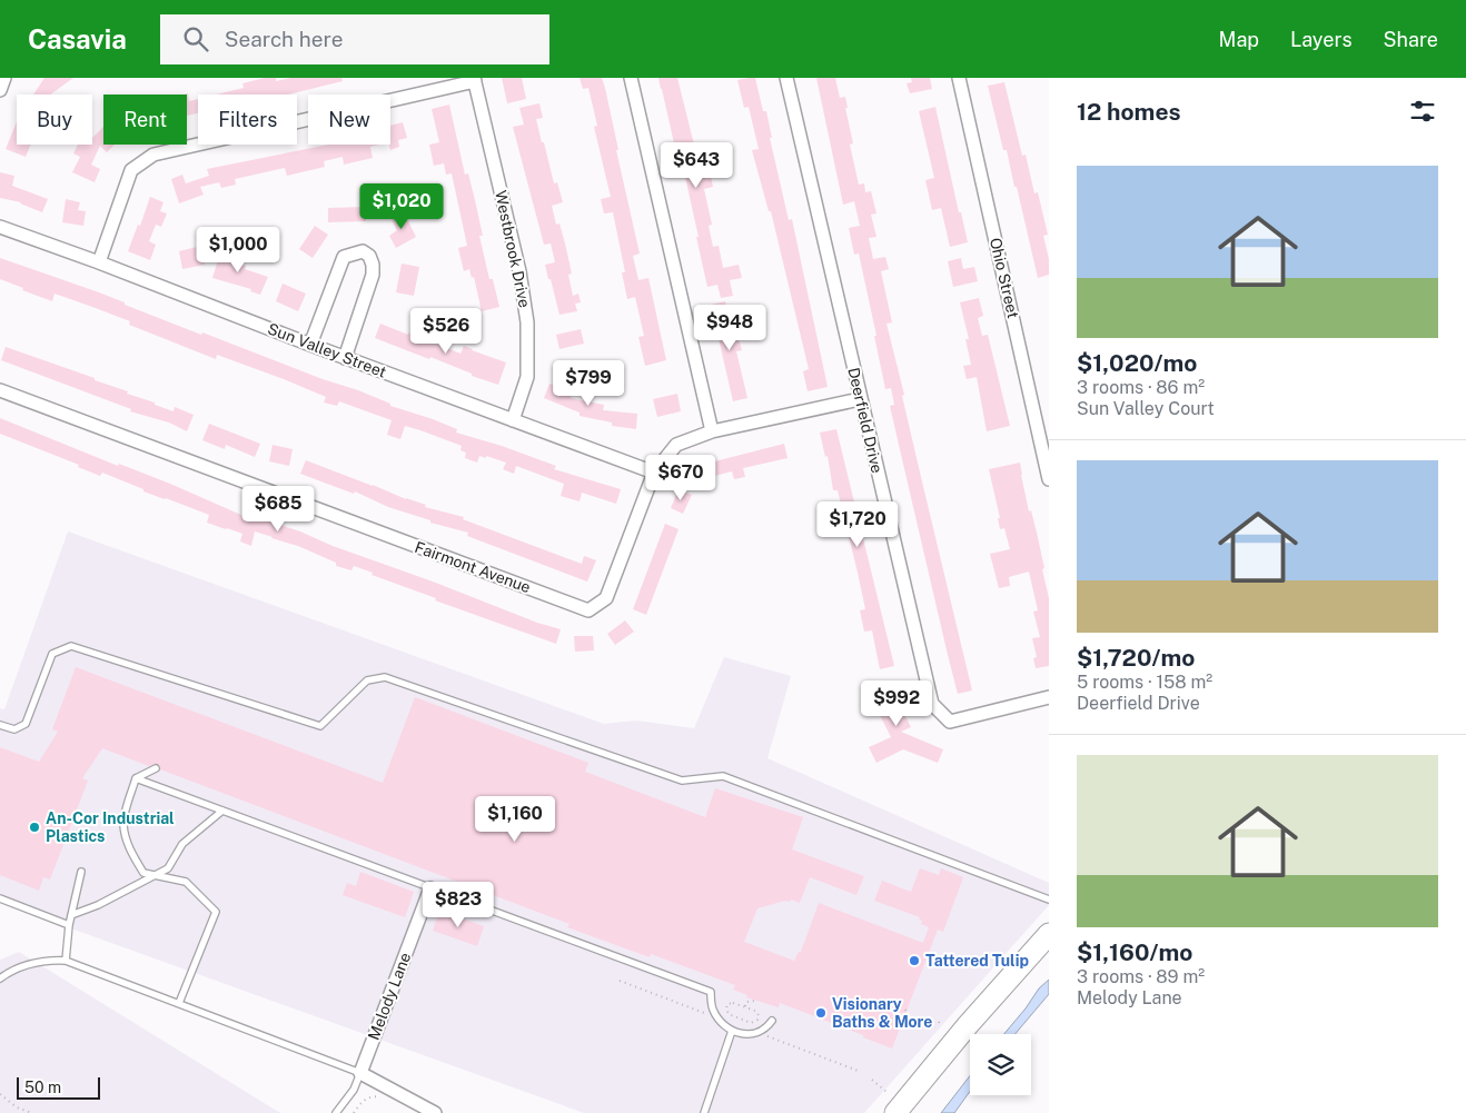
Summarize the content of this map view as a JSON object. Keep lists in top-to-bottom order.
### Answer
{
  "streets": {
    "street": [
      "Westbrook Drive",
      "Ohio Street",
      "Sun Valley Street",
      "Deerfield Drive",
      "Fairmont Avenue",
      "Melody Lane"
    ]
  },
  "crossings": [
    ["Westbrook Drive", "Sun Valley Street"],
    ["Sun Valley Street", "Fairmont Avenue"],
    ["Deerfield Drive", "Fairmont Avenue"]
  ],
  "places": ["An-Cor Industrial Plastics", "Tattered Tulip", "Visionary Baths & More"],
  "scale_bar": "50 m",
  "page": {
    "header": "Casavia",
    "search": "Search here",
    "nav": ["Map", "Layers", "Share"],
    "heading": "12 homes",
    "chip": [
      "Buy",
      "Rent",
      "Filters",
      "New"
    ],
    "price": [
      "$643",
      "$1,020",
      "$1,000",
      "$948",
      "$526",
      "$799",
      "$670",
      "$685",
      "$1,720",
      "$992",
      "$1,160",
      "$823"
    ],
    "list": [
      {
        "name": "$1,020/mo",
        "note": "3 rooms · 86 m² · Sun Valley Court"
      },
      {
        "name": "$1,720/mo",
        "note": "5 rooms · 158 m² · Deerfield Drive"
      },
      {
        "name": "$1,160/mo",
        "note": "3 rooms · 89 m² · Melody Lane"
      }
    ],
    "scale": "50 m"
  }
}
